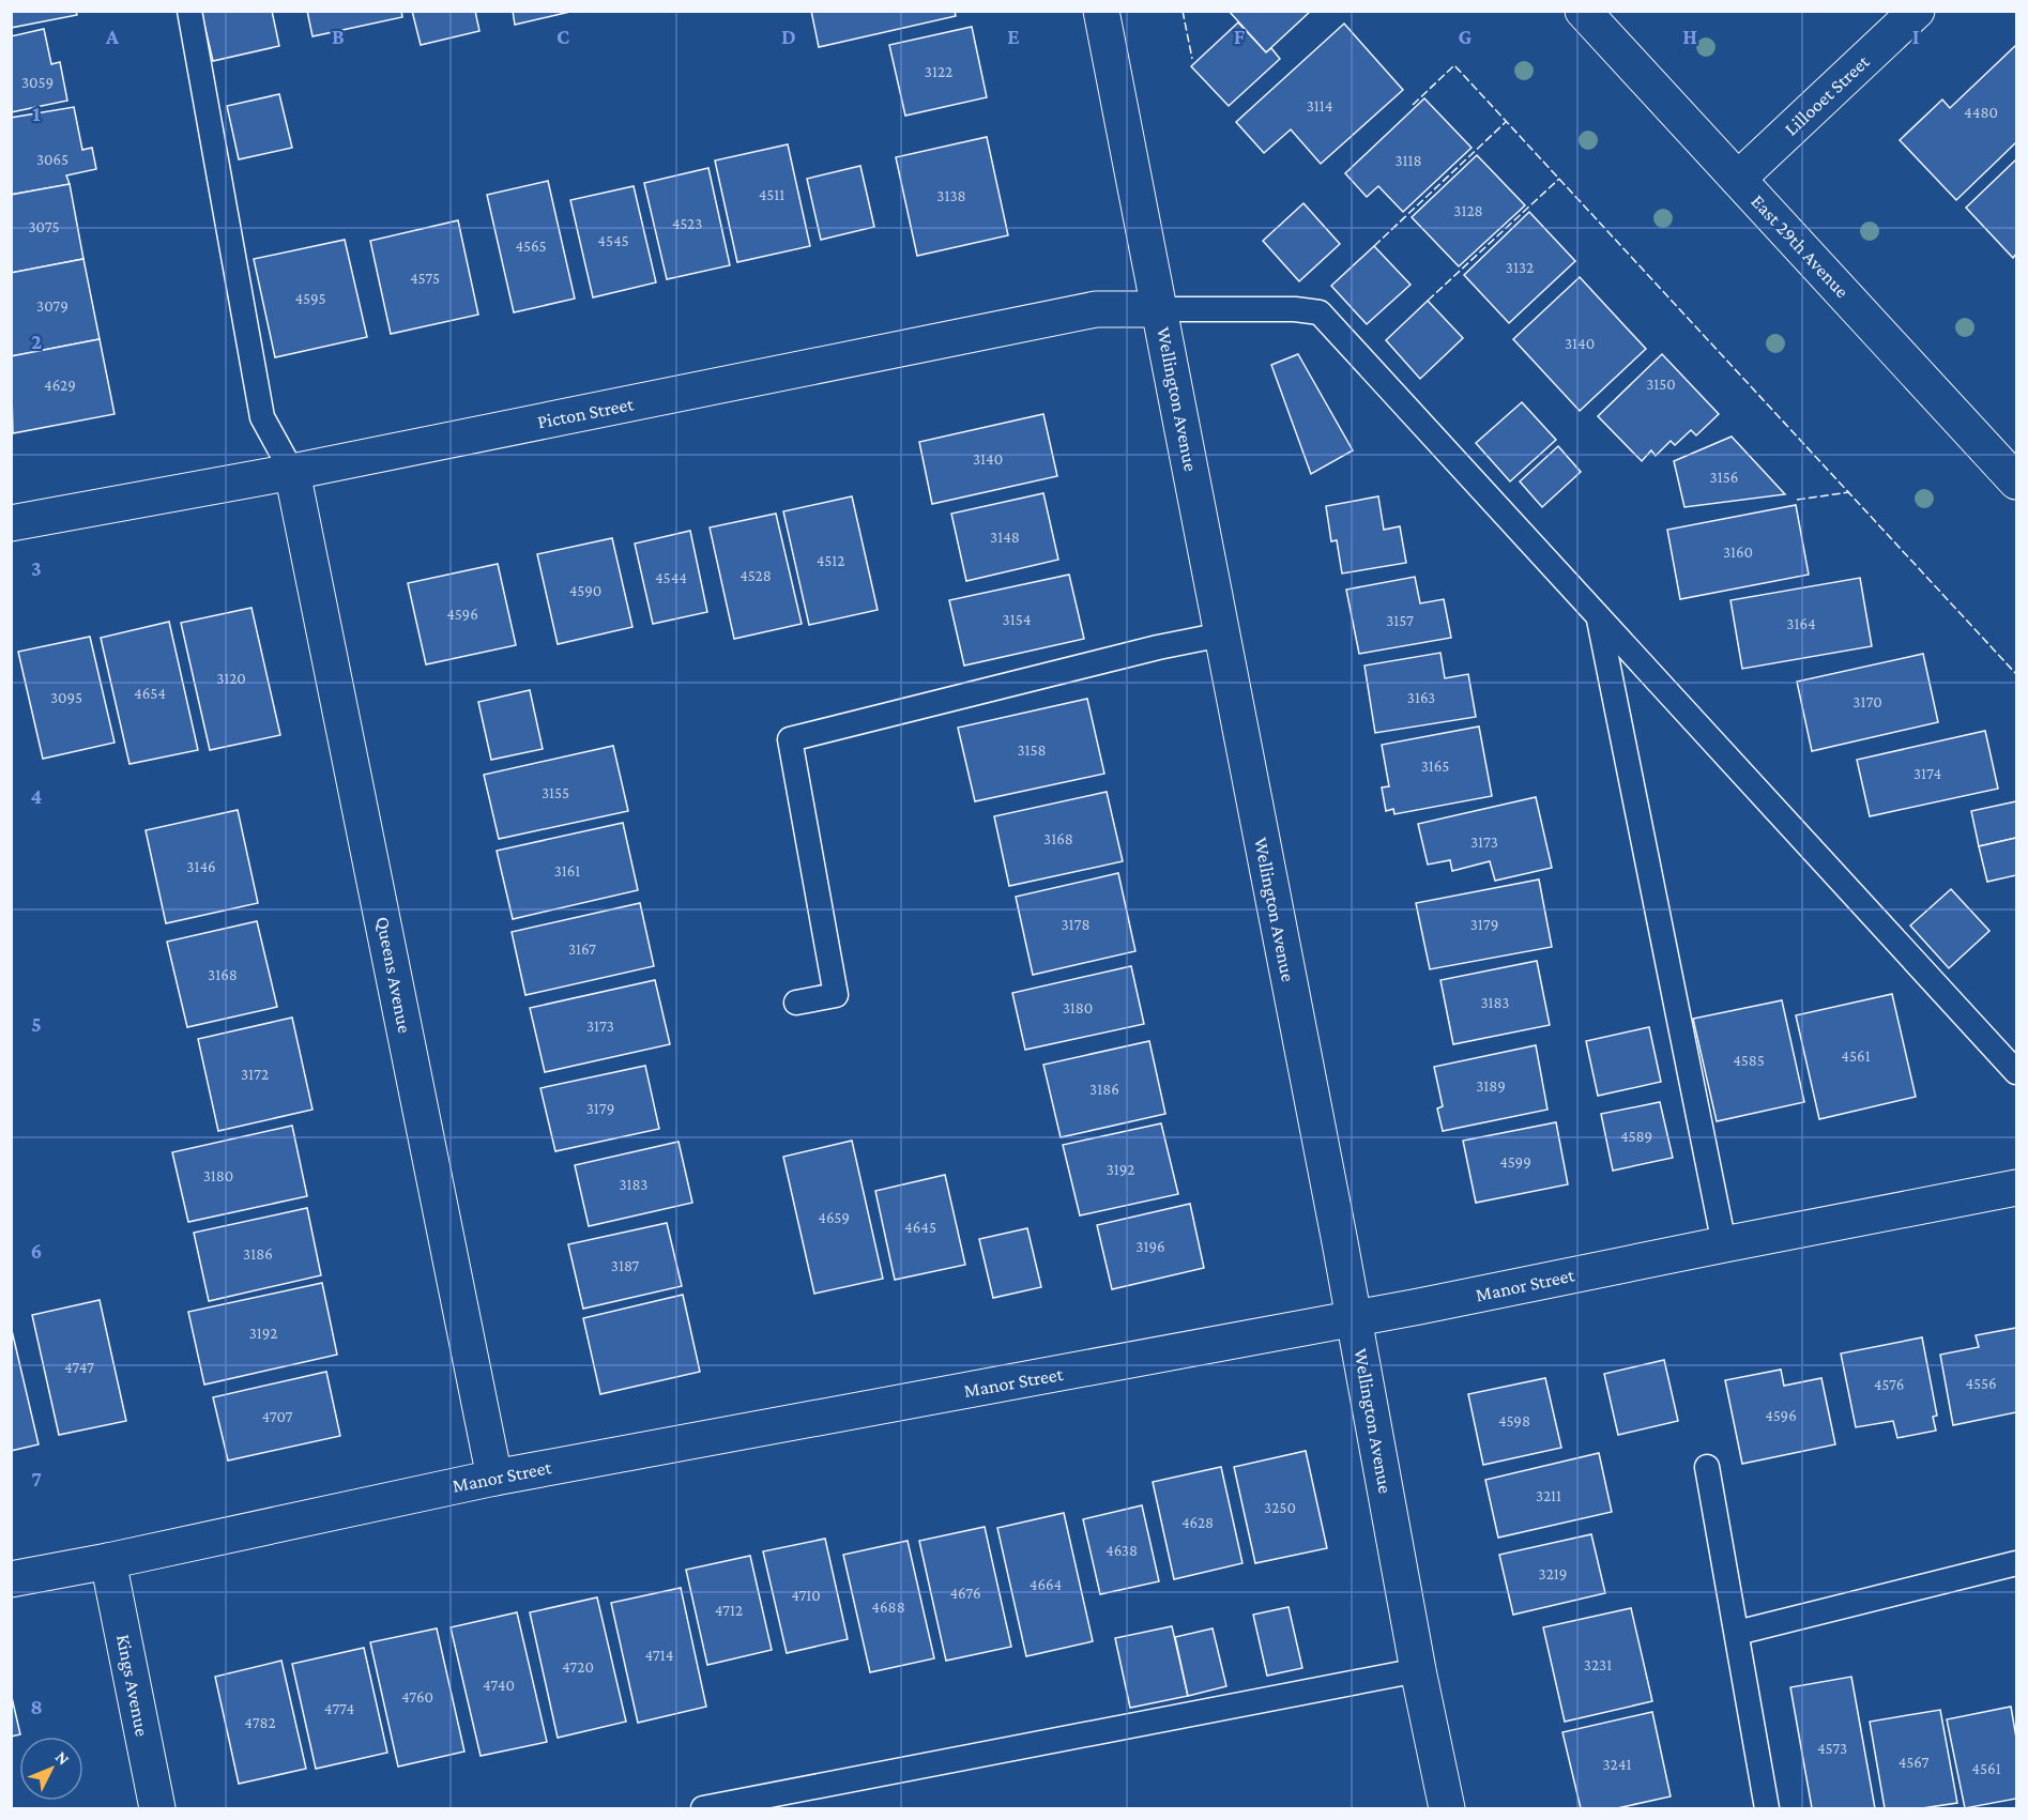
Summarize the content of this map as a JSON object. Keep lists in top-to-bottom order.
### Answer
{
  "streets": {
    "street": [
      "Lillooet Street",
      "East 29th Avenue",
      "Wellington Avenue",
      "Picton Street",
      "Queens Avenue",
      "Manor Street",
      "Kings Avenue"
    ]
  },
  "crossings": [
    ["Lillooet Street", "East 29th Avenue"],
    ["Wellington Avenue", "Picton Street"],
    ["Wellington Avenue", "Manor Street"],
    ["Picton Street", "Queens Avenue"],
    ["Queens Avenue", "Manor Street"],
    ["Manor Street", "Kings Avenue"]
  ],
  "house_numbers": [
    "3122",
    "3059",
    "3114",
    "4480",
    "3065",
    "3118",
    "4511",
    "3138",
    "3128",
    "4523",
    "3075",
    "4545",
    "4565",
    "3132",
    "4575",
    "4595",
    "3079",
    "3140",
    "3150",
    "4629",
    "3140",
    "3156",
    "3148",
    "3160",
    "4512",
    "4528",
    "4544",
    "4590",
    "4596",
    "3154",
    "3157",
    "3164",
    "3120",
    "4654",
    "3095",
    "3163",
    "3170",
    "3158",
    "3165",
    "3174",
    "3155",
    "3168",
    "3173",
    "3146",
    "3161",
    "3178",
    "3179",
    "3167",
    "3168",
    "3183",
    "3180",
    "3173",
    "4561",
    "4585",
    "3172",
    "3189",
    "3186",
    "3179",
    "4589",
    "4599",
    "3192",
    "3180",
    "3183",
    "4659",
    "4645",
    "3196",
    "3186",
    "3187",
    "3192",
    "4747",
    "4556",
    "4576",
    "4596",
    "4707",
    "4598",
    "3211",
    "3250",
    "4628",
    "4638",
    "3219",
    "4664",
    "4676",
    "4710",
    "4688",
    "4712",
    "4714",
    "3231",
    "4720",
    "4740",
    "4760",
    "4774",
    "4782",
    "4573",
    "4567",
    "3241",
    "4561"
  ],
  "north": "top right",
  "grid": {
    "columns": [
      "A",
      "B",
      "C",
      "D",
      "E",
      "F",
      "G",
      "H",
      "I"
    ],
    "rows": [
      "1",
      "2",
      "3",
      "4",
      "5",
      "6",
      "7",
      "8"
    ]
  }
}
